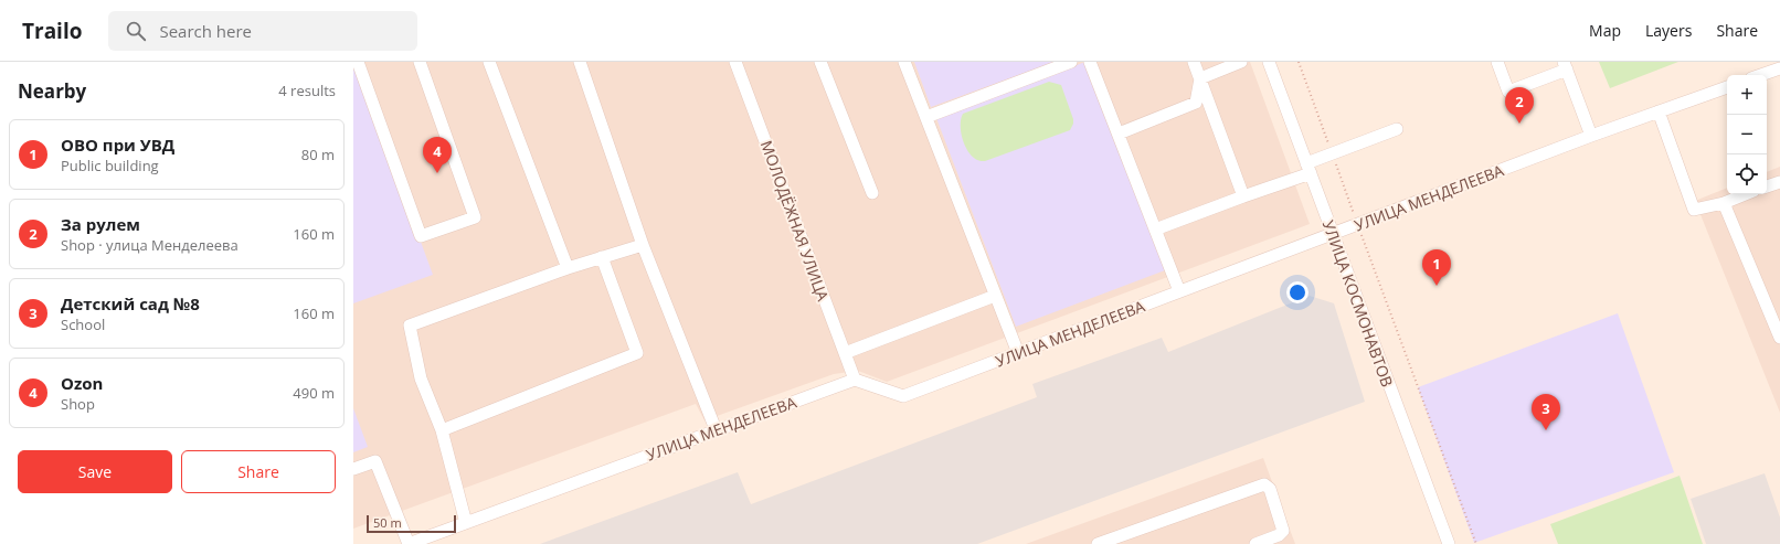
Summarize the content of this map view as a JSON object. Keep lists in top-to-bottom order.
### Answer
{
  "streets": {
    "street": ["УЛИЦА МЕНДЕЛЕЕВА", "МОЛОДЁЖНАЯ УЛИЦА", "УЛИЦА КОСМОНАВТОВ"]
  },
  "crossings": [
    ["УЛИЦА МЕНДЕЛЕЕВА", "МОЛОДЁЖНАЯ УЛИЦА"],
    ["УЛИЦА МЕНДЕЛЕЕВА", "УЛИЦА КОСМОНАВТОВ"]
  ],
  "scale_bar": "50 m",
  "page": {
    "header": "Trailo",
    "search": "Search here",
    "nav": ["Map", "Layers", "Share"],
    "heading": ["Nearby", "4 results"],
    "map_buttons": ["+", "−"],
    "pins": [
      "2",
      "4",
      "1",
      "3"
    ],
    "list": [
      {
        "mark": "1",
        "name": "ОВО при УВД",
        "note": "Public building",
        "value": "80 m"
      },
      {
        "mark": "2",
        "name": "За рулем",
        "note": "Shop · улица Менделеева",
        "value": "160 m"
      },
      {
        "mark": "3",
        "name": "Детский сад №8",
        "note": "School",
        "value": "160 m"
      },
      {
        "mark": "4",
        "name": "Ozon",
        "note": "Shop",
        "value": "490 m"
      }
    ],
    "buttons": ["Save", "Share"],
    "scale": "50 m"
  }
}
